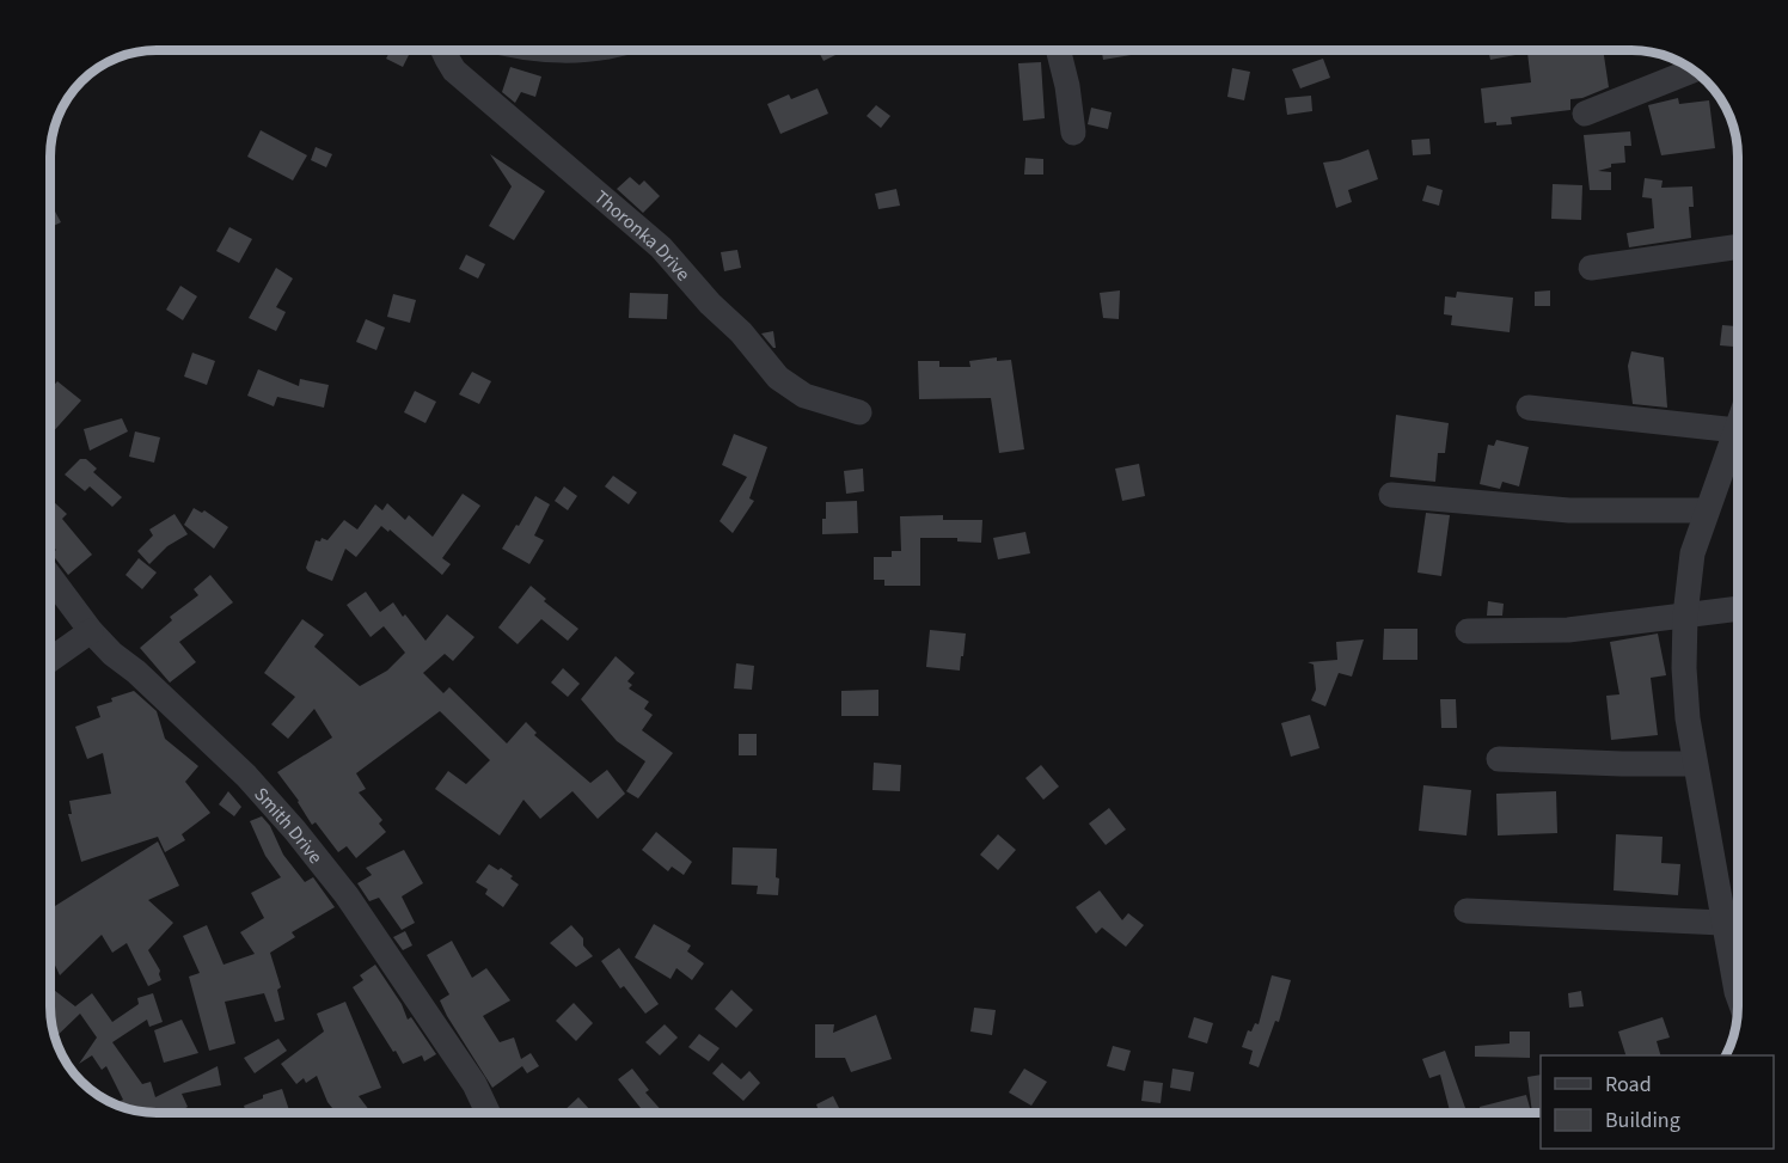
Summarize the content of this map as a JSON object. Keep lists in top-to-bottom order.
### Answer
{
  "streets": {
    "street": ["Thoronka Drive", "Smith Drive"]
  },
  "legend": ["Road", "Building"]
}
